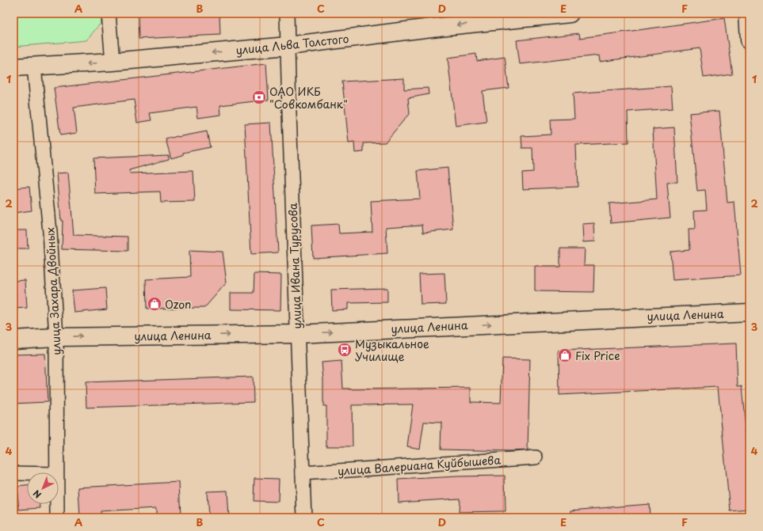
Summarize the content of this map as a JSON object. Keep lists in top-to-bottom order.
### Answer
{
  "streets": {
    "street": [
      "улица Льва Толстого",
      "улица Ивана Турусова",
      "улица Захара Двойных",
      "улица Ленина",
      "улица Валериана Куйбышева"
    ]
  },
  "crossings": [
    ["улица Льва Толстого", "улица Ивана Турусова"],
    ["улица Льва Толстого", "улица Захара Двойных"],
    ["улица Ивана Турусова", "улица Ленина"],
    ["улица Ивана Турусова", "улица Валериана Куйбышева"],
    ["улица Захара Двойных", "улица Ленина"]
  ],
  "one_way": ["улица Льва Толстого", "улица Ленина"],
  "places": {
    "bank": ["ОАО ИКБ \"Совкомбанк\""],
    "shop": ["Ozon", "Fix Price"],
    "bus stop": ["Музыкальное Училище"]
  },
  "north": "bottom left",
  "grid": {
    "columns": [
      "A",
      "B",
      "C",
      "D",
      "E",
      "F"
    ],
    "rows": [
      "1",
      "2",
      "3",
      "4"
    ]
  }
}
